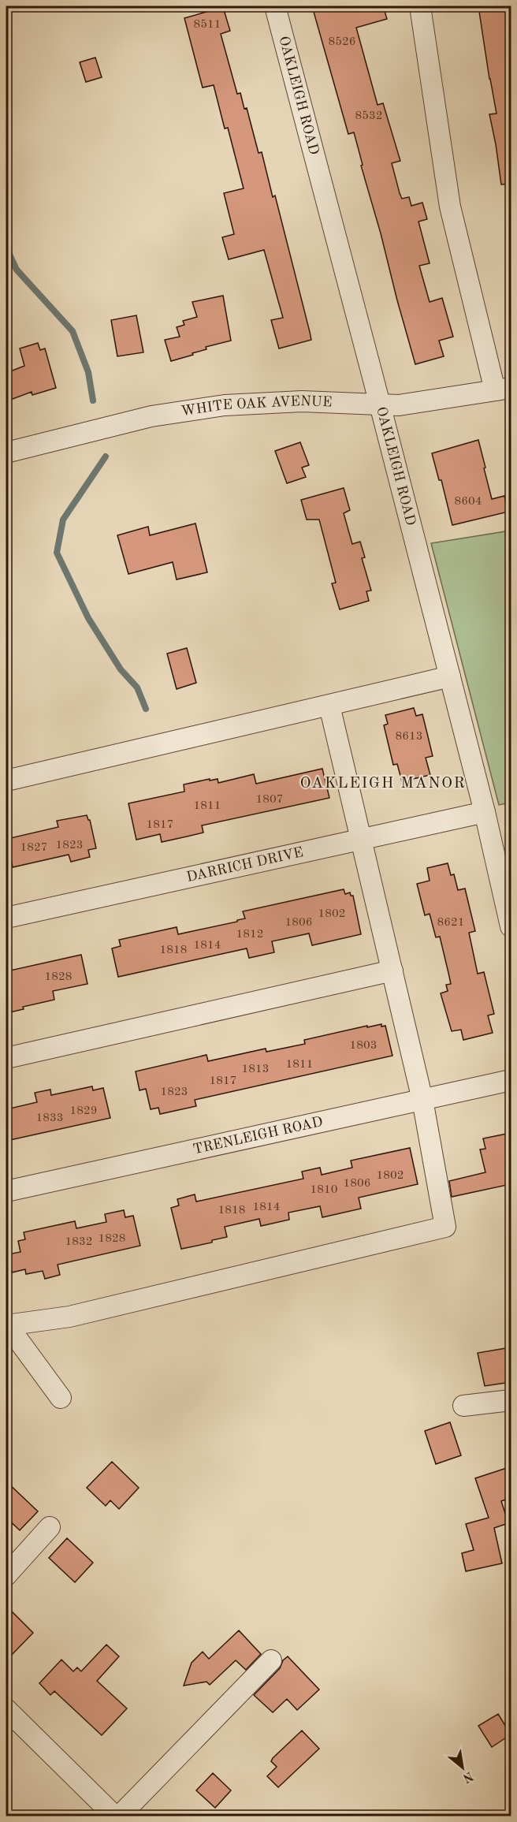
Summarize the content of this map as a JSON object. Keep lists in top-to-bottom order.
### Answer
{
  "streets": {
    "street": [
      "OAKLEIGH ROAD",
      "WHITE OAK AVENUE",
      "DARRICH DRIVE",
      "TRENLEIGH ROAD"
    ]
  },
  "crossings": [
    ["OAKLEIGH ROAD", "WHITE OAK AVENUE"],
    ["OAKLEIGH ROAD", "DARRICH DRIVE"]
  ],
  "districts": ["OAKLEIGH MANOR"],
  "house_numbers": [
    "8511",
    "8526",
    "8532",
    "8604",
    "8613",
    "1807",
    "1811",
    "1817",
    "1823",
    "1827",
    "1802",
    "1806",
    "8621",
    "1812",
    "1814",
    "1818",
    "1828",
    "1803",
    "1811",
    "1813",
    "1817",
    "1823",
    "1829",
    "1833",
    "1802",
    "1806",
    "1810",
    "1814",
    "1818",
    "1828",
    "1832"
  ],
  "north": "bottom right"
}
